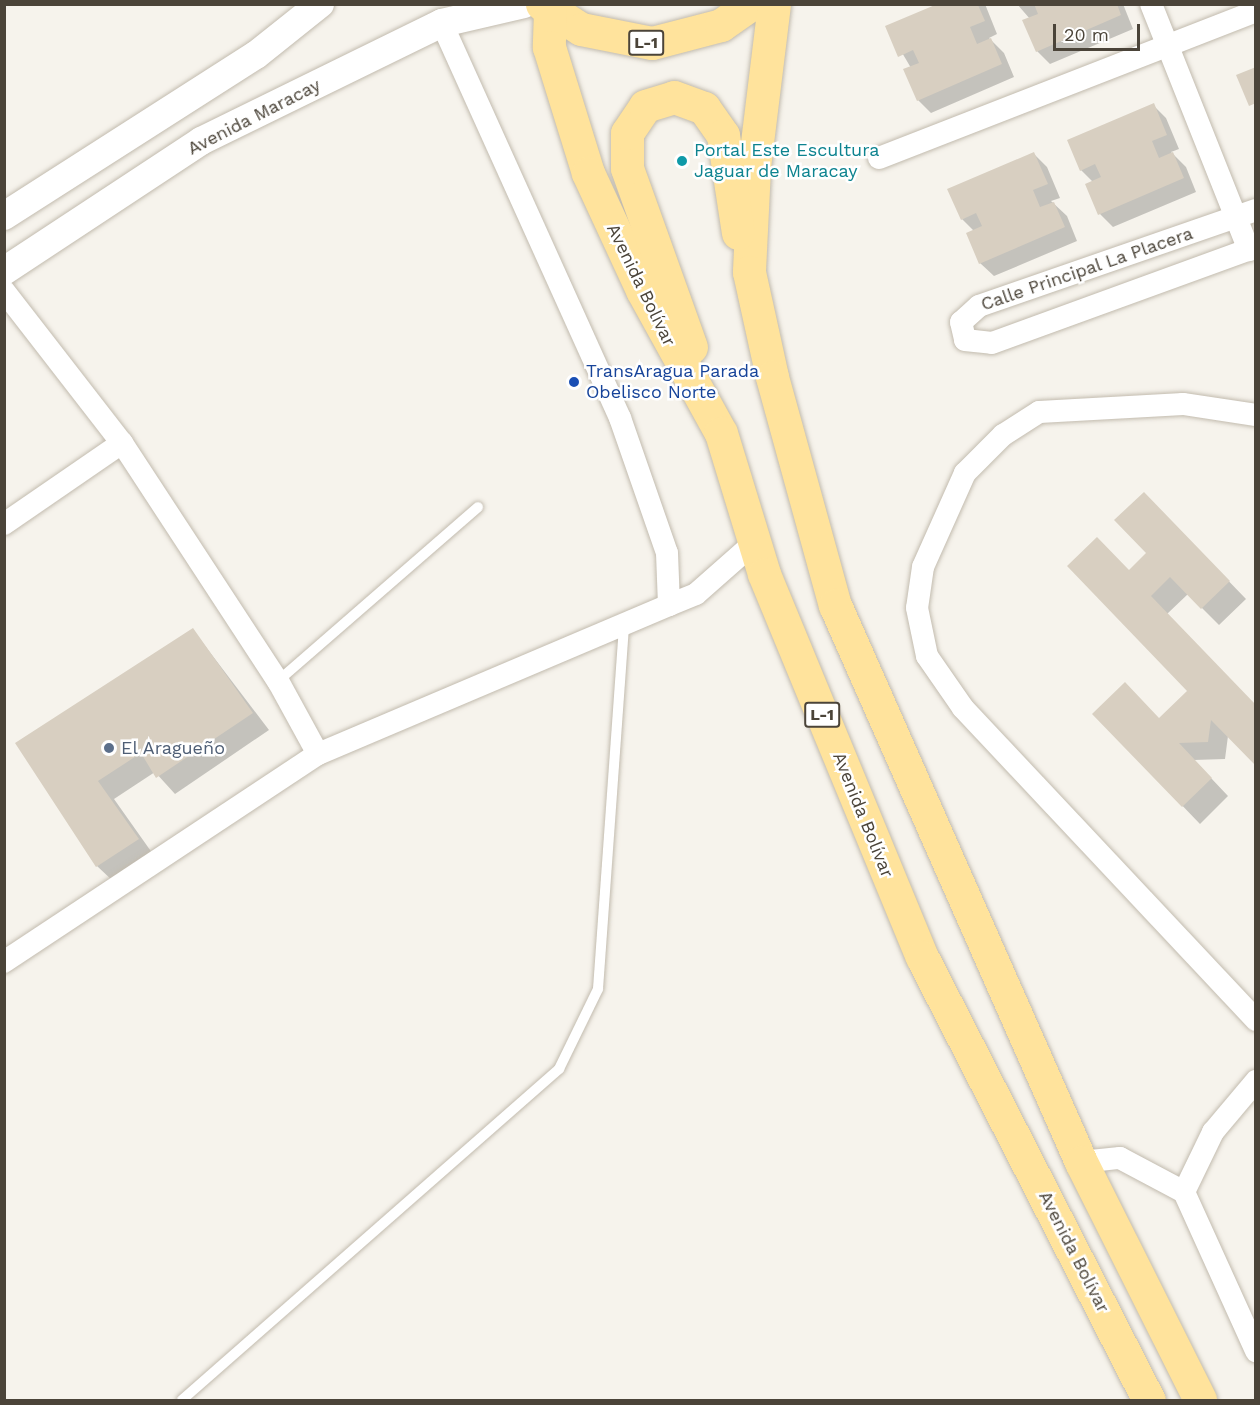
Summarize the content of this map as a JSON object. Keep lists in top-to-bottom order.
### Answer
{
  "streets": {
    "main road": ["L-1", "Avenida Bolívar"],
    "street": ["Avenida Maracay", "Calle Principal La Placera"]
  },
  "crossings": [
    ["L-1", "Avenida Maracay"],
    ["L-1", "Avenida Bolívar"],
    ["Avenida Maracay", "Avenida Bolívar"]
  ],
  "places": ["Portal Este Escultura Jaguar de Maracay", "TransAragua Parada Obelisco Norte", "El Aragueño"],
  "scale_bar": "20 m"
}
